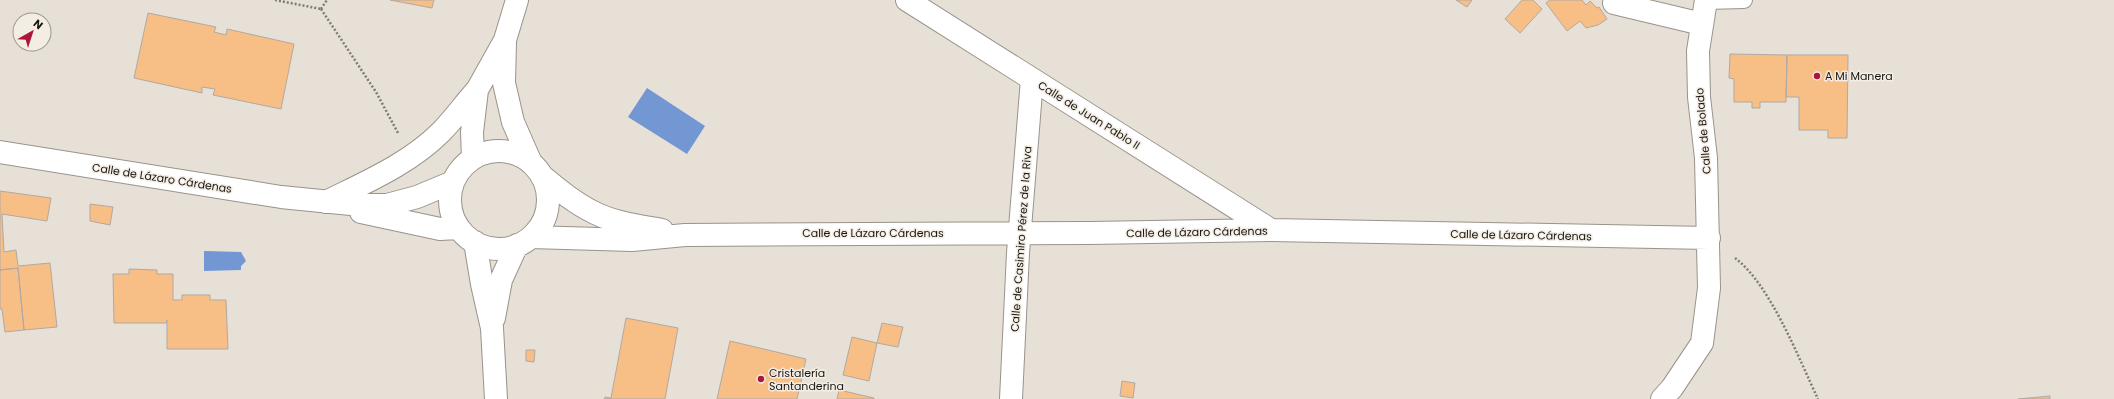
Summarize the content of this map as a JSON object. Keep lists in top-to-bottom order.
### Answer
{
  "streets": {
    "street": [
      "Calle de Juan Pablo II",
      "Calle de Bolado",
      "Calle de Lázaro Cárdenas",
      "Calle de Casimiro Pérez de la Riva"
    ]
  },
  "crossings": [
    ["Calle de Juan Pablo II", "Calle de Lázaro Cárdenas"],
    ["Calle de Juan Pablo II", "Calle de Casimiro Pérez de la Riva"],
    ["Calle de Bolado", "Calle de Lázaro Cárdenas"],
    ["Calle de Lázaro Cárdenas", "Calle de Casimiro Pérez de la Riva"]
  ],
  "places": ["A Mi Manera", "Cristalería Santanderina"],
  "north": "top right"
}
